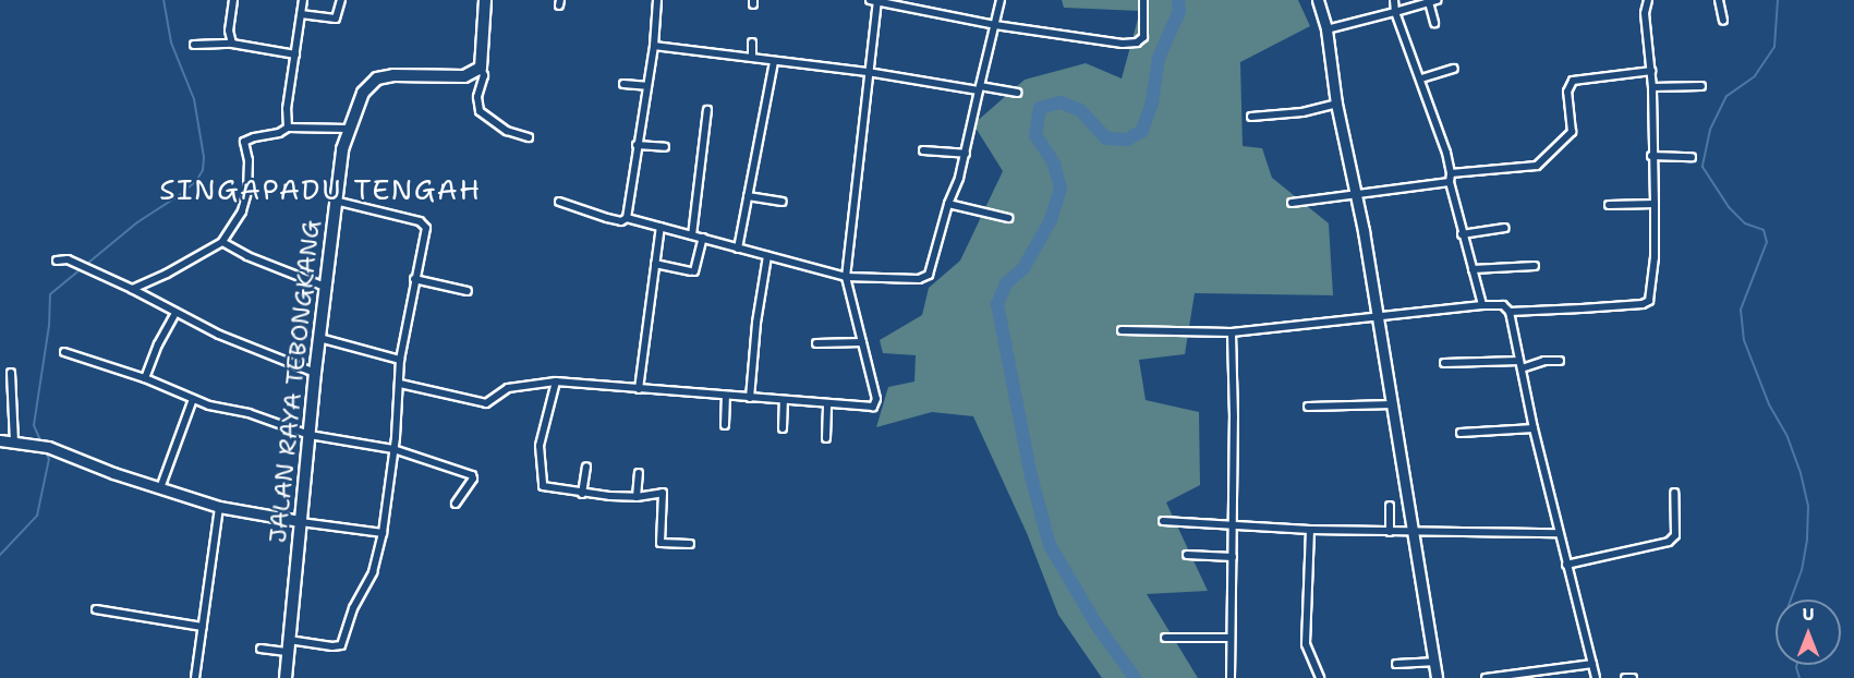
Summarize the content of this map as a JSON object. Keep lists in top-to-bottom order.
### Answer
{
  "streets": {
    "main road": ["JALAN RAYA TEBONGKANG"]
  },
  "districts": ["SINGAPADU TENGAH"],
  "north": "top"
}
